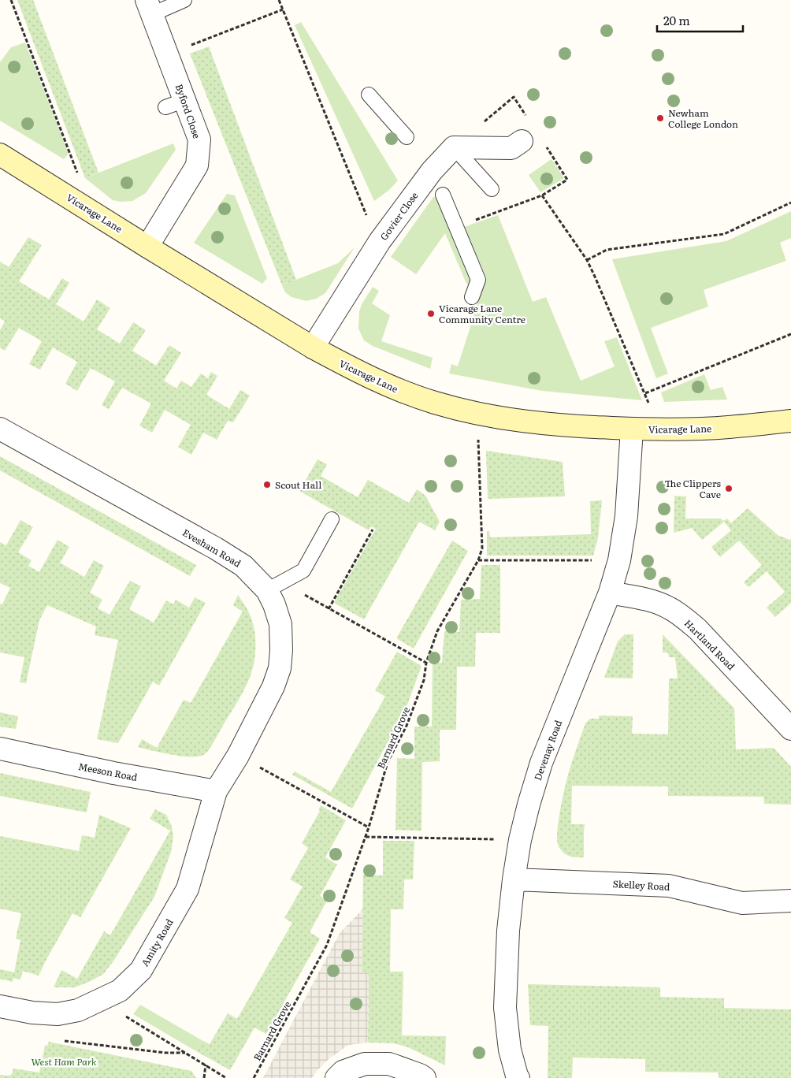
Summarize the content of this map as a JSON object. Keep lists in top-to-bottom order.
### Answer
{
  "streets": {
    "main road": ["Vicarage Lane"],
    "street": [
      "Byford Close",
      "Govier Close",
      "Evesham Road",
      "Hartland Road",
      "Devenay Road",
      "Meeson Road",
      "Skelley Road",
      "Amity Road"
    ],
    "path": ["Barnard Grove"]
  },
  "crossings": [
    ["Byford Close", "Vicarage Lane"],
    ["Vicarage Lane", "Govier Close"],
    ["Vicarage Lane", "Barnard Grove"],
    ["Vicarage Lane", "Devenay Road"],
    ["Evesham Road", "Meeson Road"],
    ["Evesham Road", "Amity Road"],
    ["Hartland Road", "Devenay Road"],
    ["Devenay Road", "Skelley Road"],
    ["Meeson Road", "Amity Road"]
  ],
  "parks": ["West Ham Park"],
  "places": [
    "Newham College London",
    "Vicarage Lane Community Centre",
    "Scout Hall",
    "The Clippers Cave"
  ],
  "scale_bar": "20 m"
}
